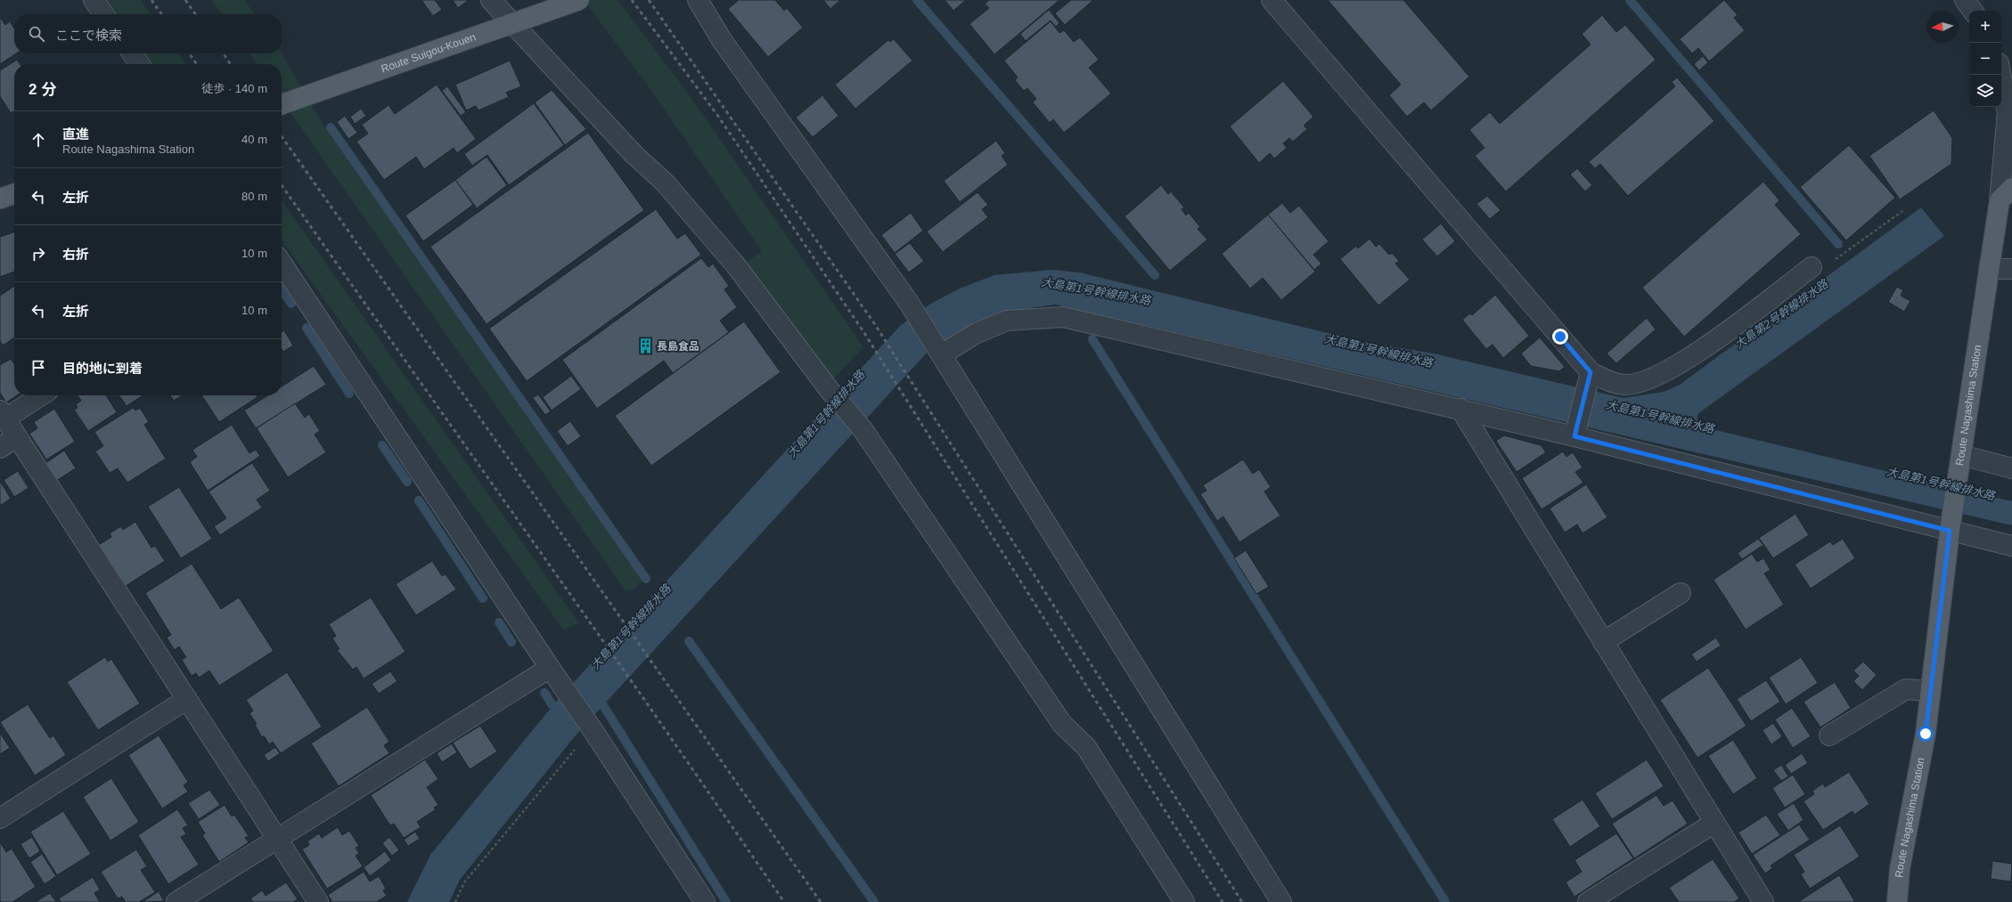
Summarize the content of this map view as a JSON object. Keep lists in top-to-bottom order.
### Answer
{
  "streets": {
    "main road": ["Route Suigou-Kouen", "Route Nagashima Station"]
  },
  "water": ["大島第1号幹線排水路", "大島第2号幹線排水路"],
  "places": {
    "building": ["長島食品"]
  },
  "north": "left",
  "page": {
    "map_buttons": ["+", "−"],
    "search": "ここで検索",
    "heading": ["2 分", "徒歩 · 140 m"],
    "list": [
      ["直進", "Route Nagashima Station", "40 m"],
      ["左折", "80 m"],
      ["右折", "10 m"],
      ["左折", "10 m"],
      "目的地に到着"
    ]
  }
}
